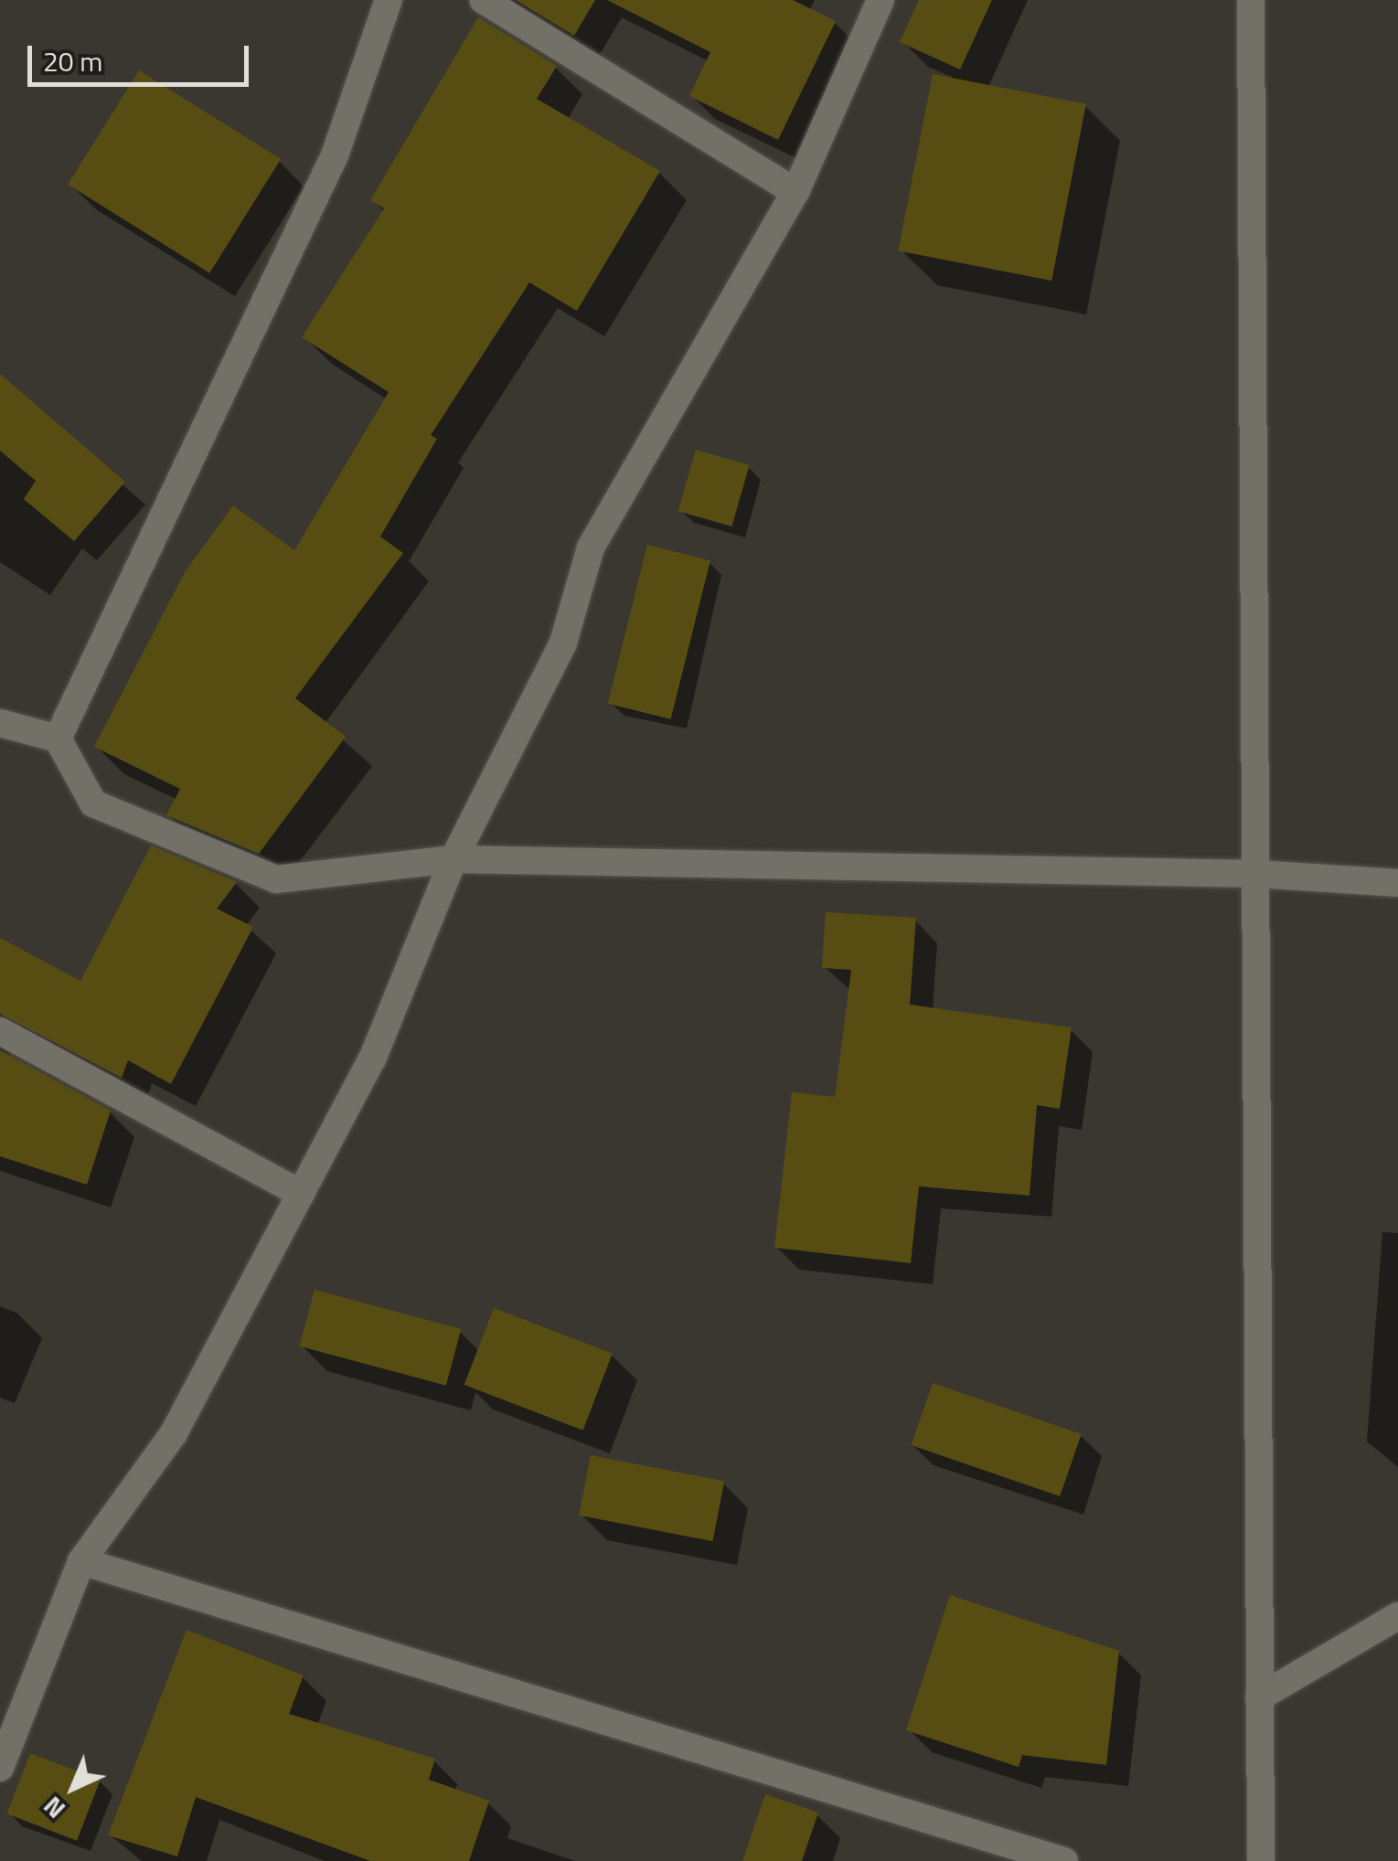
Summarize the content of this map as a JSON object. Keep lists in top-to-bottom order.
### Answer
{
  "scale_bar": "20 m",
  "north": "bottom left"
}
